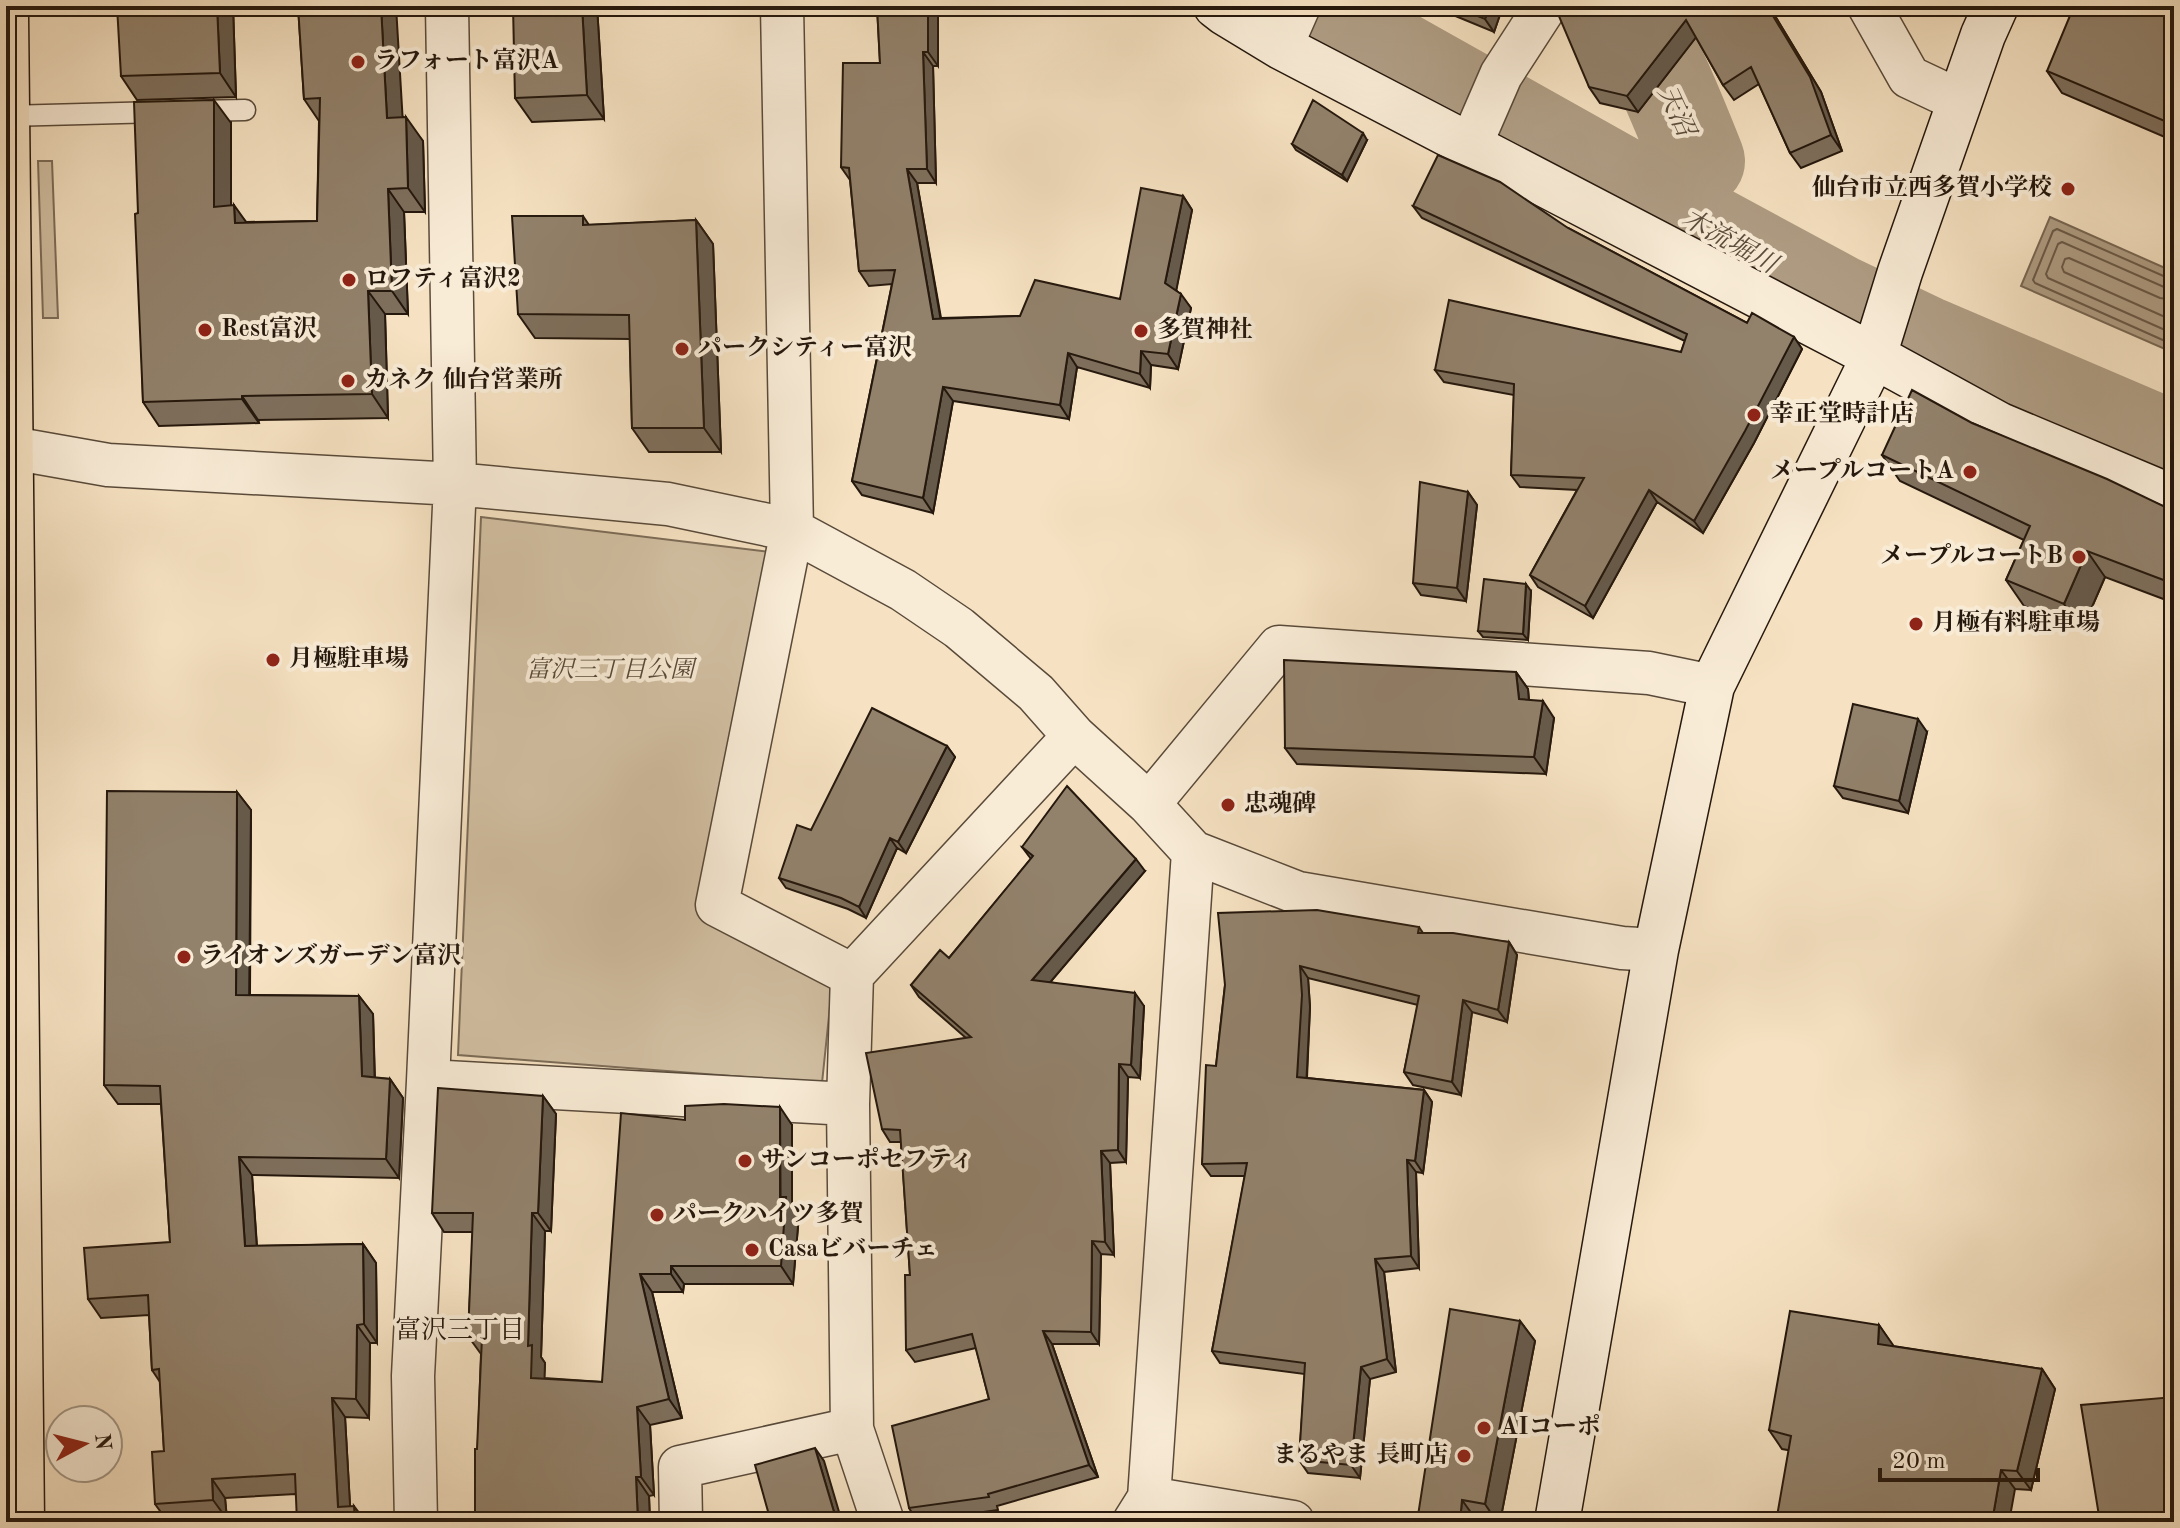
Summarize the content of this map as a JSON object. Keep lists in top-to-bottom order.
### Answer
{
  "districts": ["富沢三丁目"],
  "water": ["天沼", "木流堀川"],
  "parks": ["富沢三丁目公園"],
  "places": [
    "ラフォート富沢A",
    "仙台市立西多賀小学校",
    "ロフティ富沢2",
    "Rest富沢",
    "多賀神社",
    "パークシティー富沢",
    "カネク 仙台営業所",
    "幸正堂時計店",
    "メープルコートA",
    "メープルコートB",
    "月極有料駐車場",
    "月極駐車場",
    "忠魂碑",
    "ライオンズガーデン富沢",
    "サンコーポセフティ",
    "パークハイツ多賀",
    "Casaビバーチェ",
    "AIコーポ",
    "まるやま 長町店"
  ],
  "scale_bar": "20 m",
  "north": "right"
}
